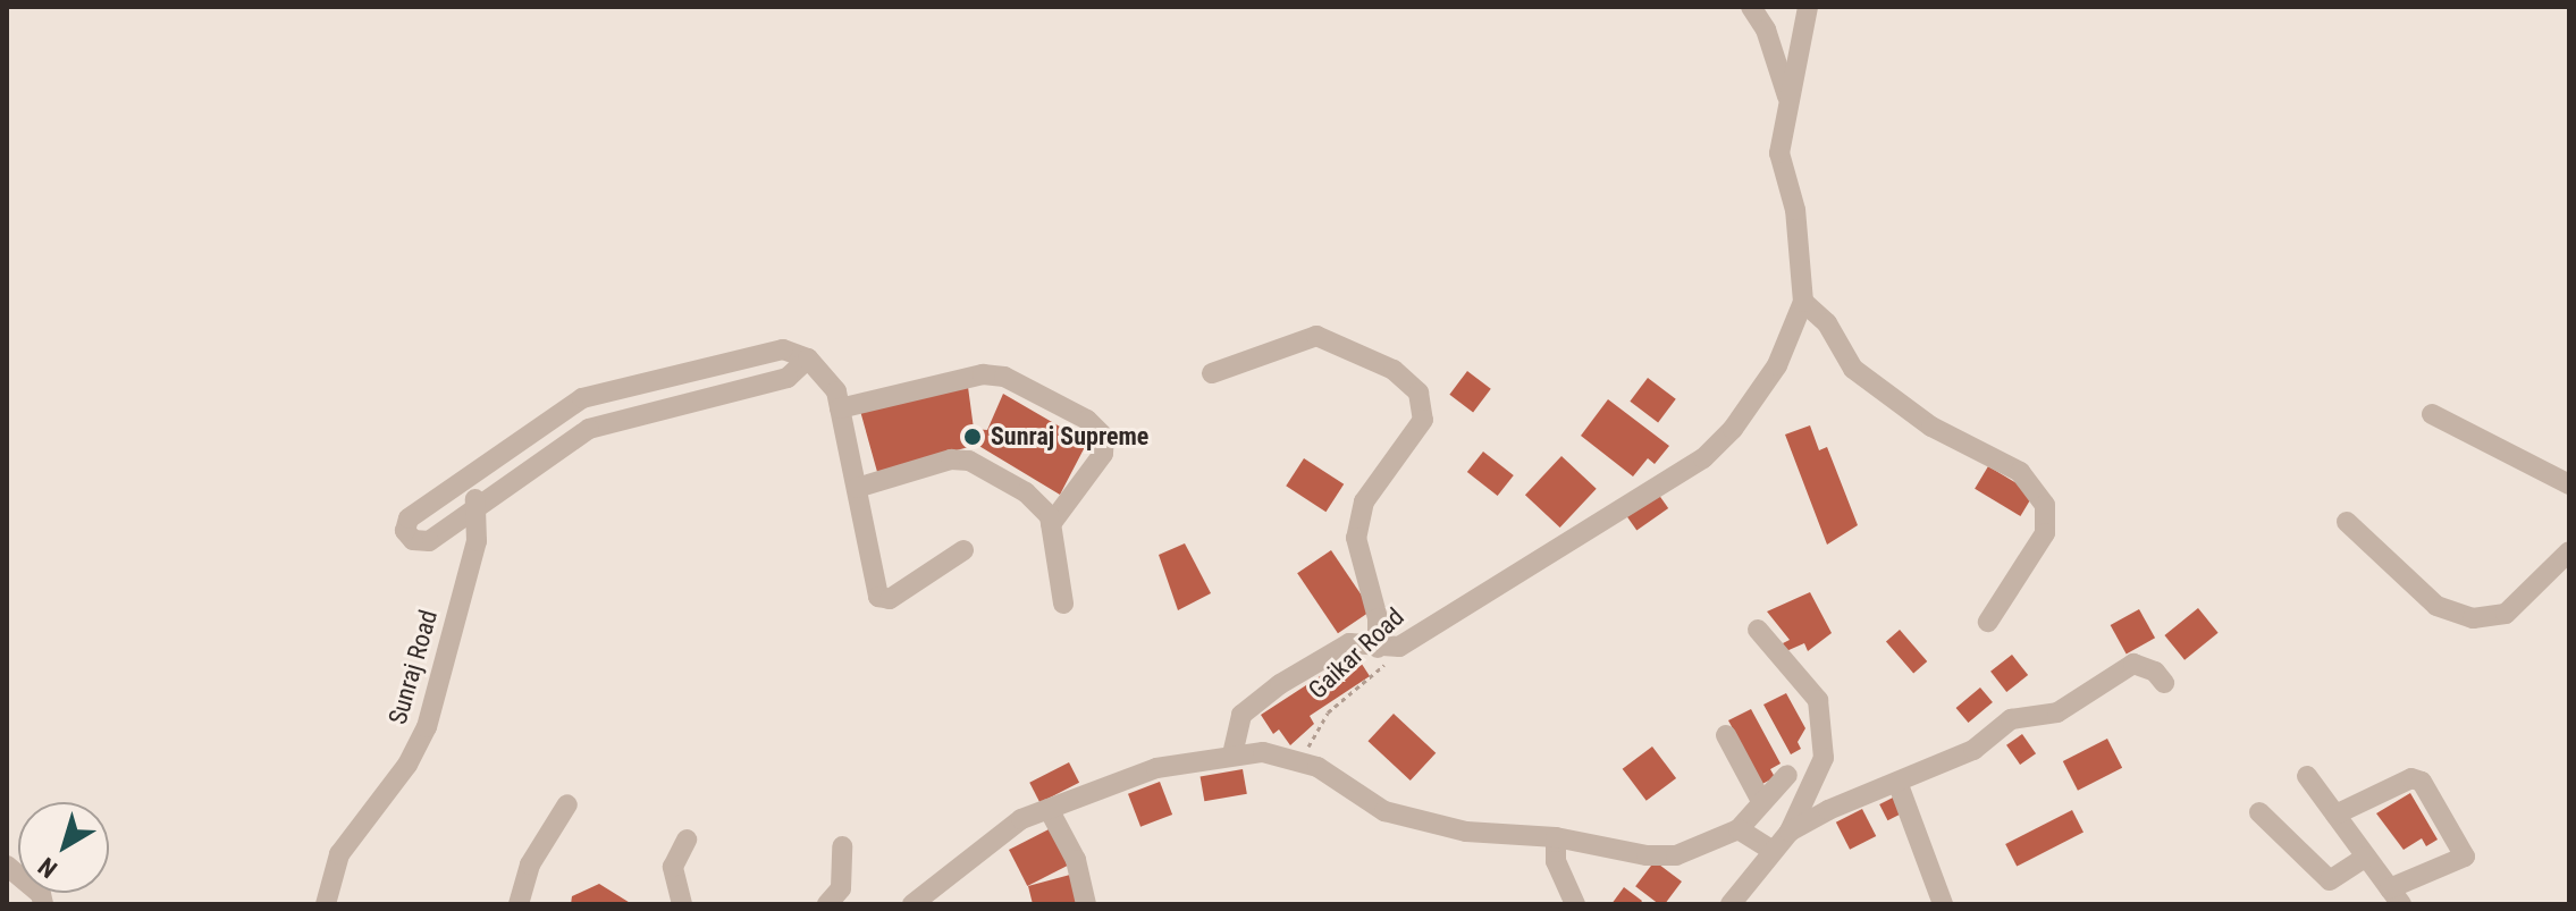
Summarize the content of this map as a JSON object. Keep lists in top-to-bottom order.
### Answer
{
  "streets": {
    "street": ["Gaikar Road", "Sunraj Road"]
  },
  "places": ["Sunraj Supreme"],
  "north": "bottom left"
}
